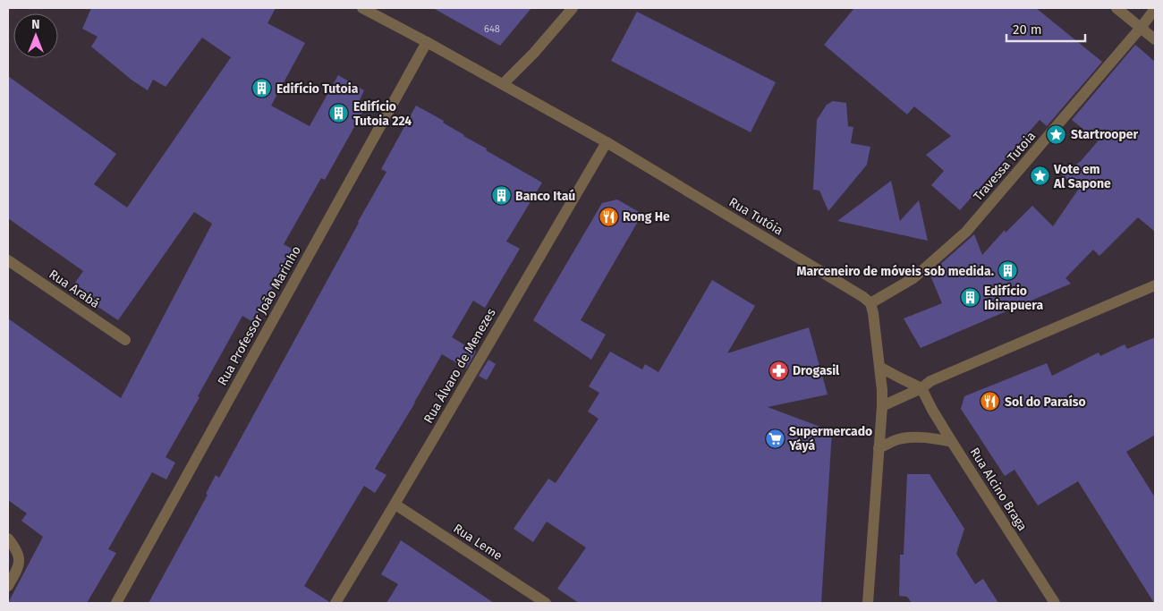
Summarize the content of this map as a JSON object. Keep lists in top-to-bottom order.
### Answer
{
  "streets": {
    "street": [
      "Travessa Tutoia",
      "Rua Tutóia",
      "Rua Arabá",
      "Rua Professor João Marinho",
      "Rua Álvaro de Menezes",
      "Rua Alcino Braga",
      "Rua Leme"
    ]
  },
  "crossings": [
    ["Travessa Tutoia", "Rua Tutóia"],
    ["Rua Tutóia", "Rua Professor João Marinho"],
    ["Rua Tutóia", "Rua Álvaro de Menezes"],
    ["Rua Álvaro de Menezes", "Rua Leme"]
  ],
  "places": {
    "building": [
      "Edifício Tutoia",
      "Edifício Tutoia 224",
      "Banco Itaú",
      "Marceneiro de móveis sob medida.",
      "Edifício Ibirapuera"
    ],
    "place": ["Startrooper", "Vote em Al Sapone"],
    "restaurant": ["Rong He", "Sol do Paraíso"],
    "pharmacy": ["Drogasil"],
    "supermarket": ["Supermercado Yáyá"]
  },
  "house_numbers": ["648"],
  "scale_bar": "20 m",
  "north": "top"
}
